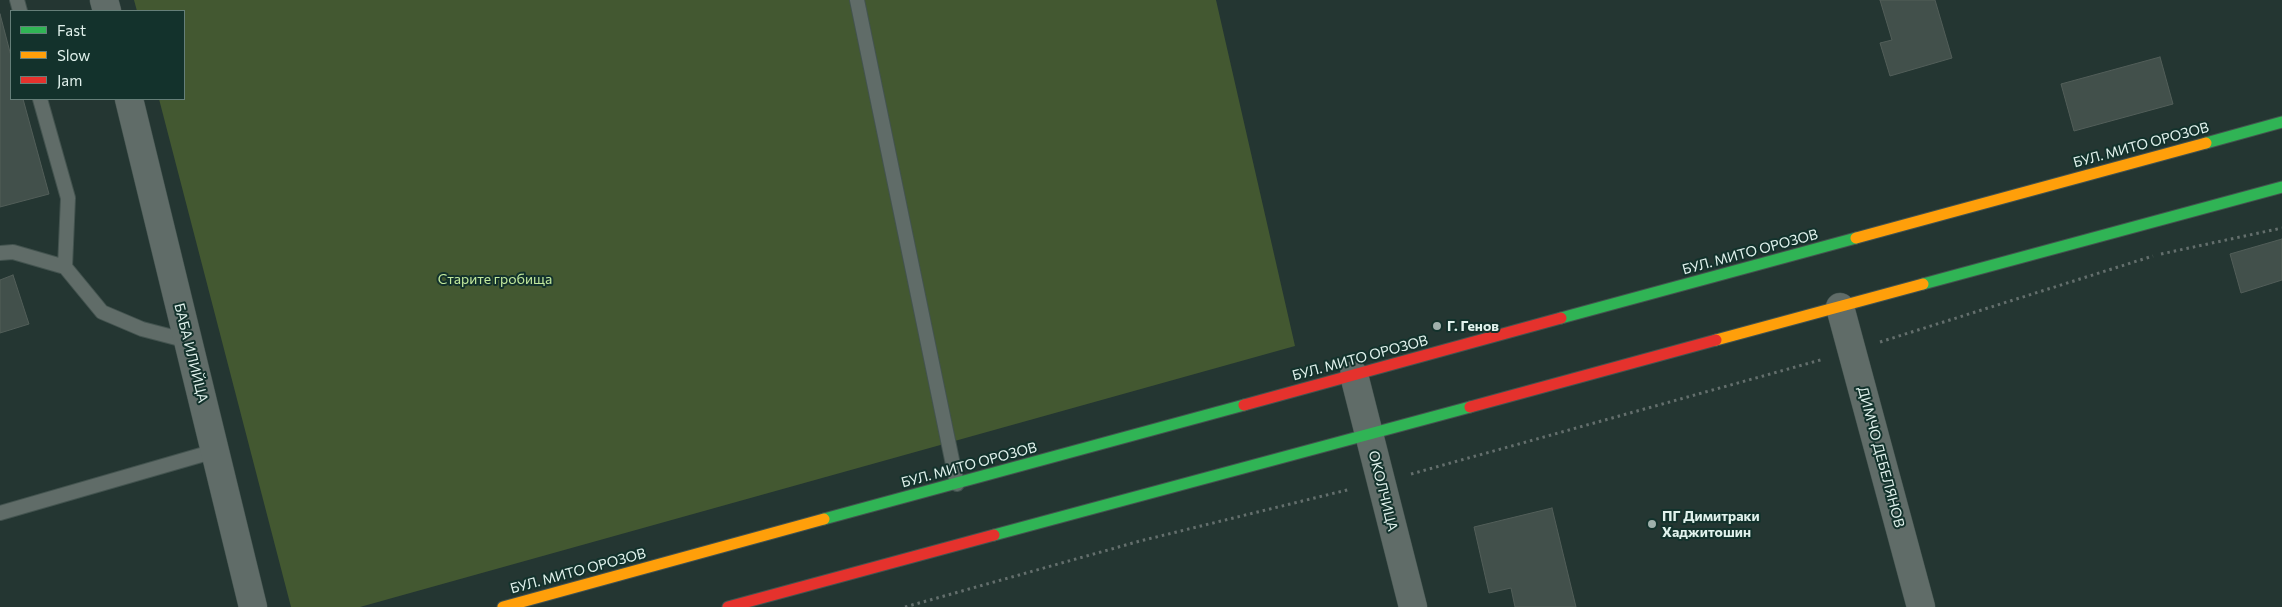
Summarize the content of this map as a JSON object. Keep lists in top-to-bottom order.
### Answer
{
  "streets": {
    "main road": ["БУЛ. МИТО ОРОЗОВ"],
    "street": ["БАБА ИЛИЙЦА", "ДИМЧО ДЕБЕЛЯНОВ", "ОКОЛЧИЦА"]
  },
  "crossings": [
    ["БУЛ. МИТО ОРОЗОВ", "ОКОЛЧИЦА"]
  ],
  "parks": ["Старите гробища"],
  "places": ["Г. Генов", "ПГ Димитраки Хаджитошин"],
  "legend": ["Fast", "Slow", "Jam"]
}
